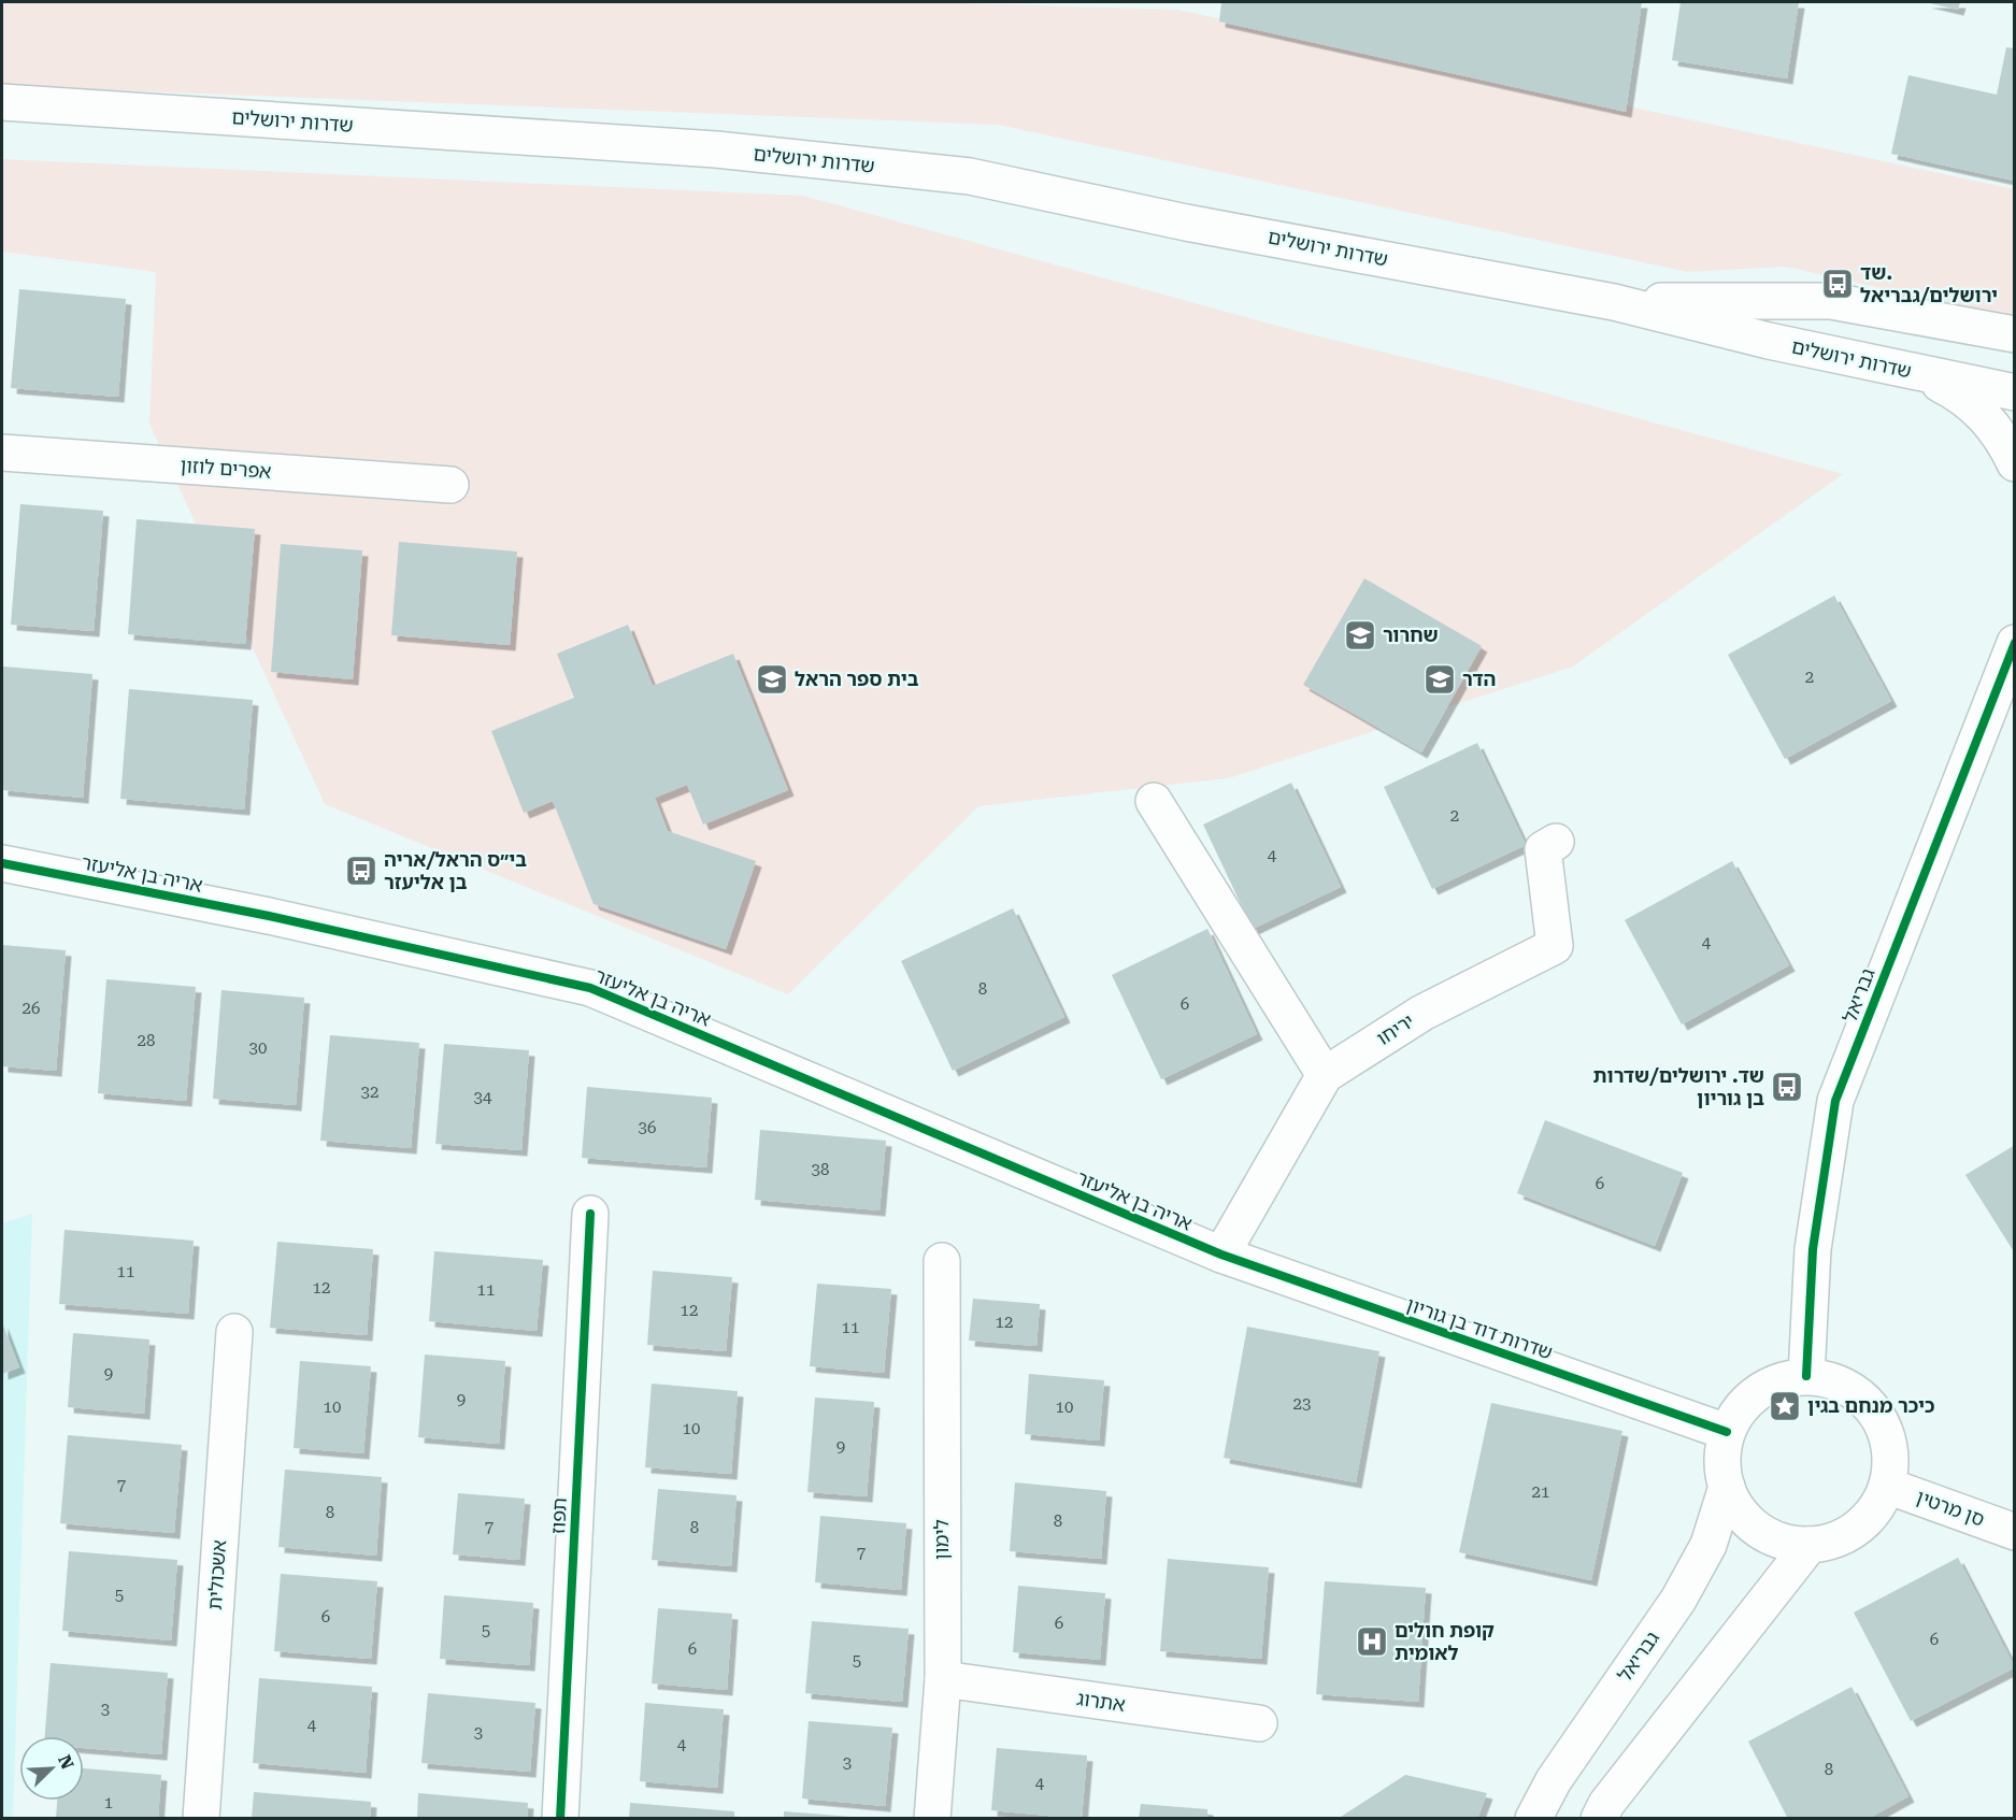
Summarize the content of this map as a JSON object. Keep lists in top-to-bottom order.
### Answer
{
  "streets": {
    "street": [
      "שדרות ירושלים",
      "אפרים לוזון",
      "אריה בן אליעזר",
      "גבריאל",
      "יריחו",
      "שדרות דוד בן גוריון",
      "סן מרטין",
      "תפוז",
      "לימון",
      "אשכולית",
      "אתרוג"
    ]
  },
  "crossings": [
    ["אריה בן אליעזר", "יריחו"],
    ["אריה בן אליעזר", "שדרות דוד בן גוריון"],
    ["גבריאל", "שדרות דוד בן גוריון"],
    ["גבריאל", "סן מרטין"],
    ["יריחו", "שדרות דוד בן גוריון"],
    ["שדרות דוד בן גוריון", "סן מרטין"],
    ["לימון", "אתרוג"]
  ],
  "places": {
    "bus stop": ["שד. ירושלים/גבריאל", "בי״ס הראל/אריה בן אליעזר", "שד. ירושלים/שדרות בן גוריון"],
    "school or university": ["שחרור", "בית ספר הראל", "הדר"],
    "place": ["כיכר מנחם בגין"],
    "hospital": ["קופת חולים לאומית"]
  },
  "house_numbers": [
    "2",
    "2",
    "4",
    "4",
    "8",
    "6",
    "26",
    "28",
    "30",
    "32",
    "34",
    "36",
    "38",
    "6",
    "11",
    "12",
    "11",
    "12",
    "12",
    "11",
    "9",
    "9",
    "23",
    "10",
    "10",
    "10",
    "9",
    "7",
    "21",
    "8",
    "8",
    "7",
    "8",
    "7",
    "5",
    "6",
    "6",
    "5",
    "6",
    "6",
    "5",
    "3",
    "4",
    "3",
    "4",
    "3",
    "8",
    "4",
    "1"
  ],
  "north": "top right"
}
